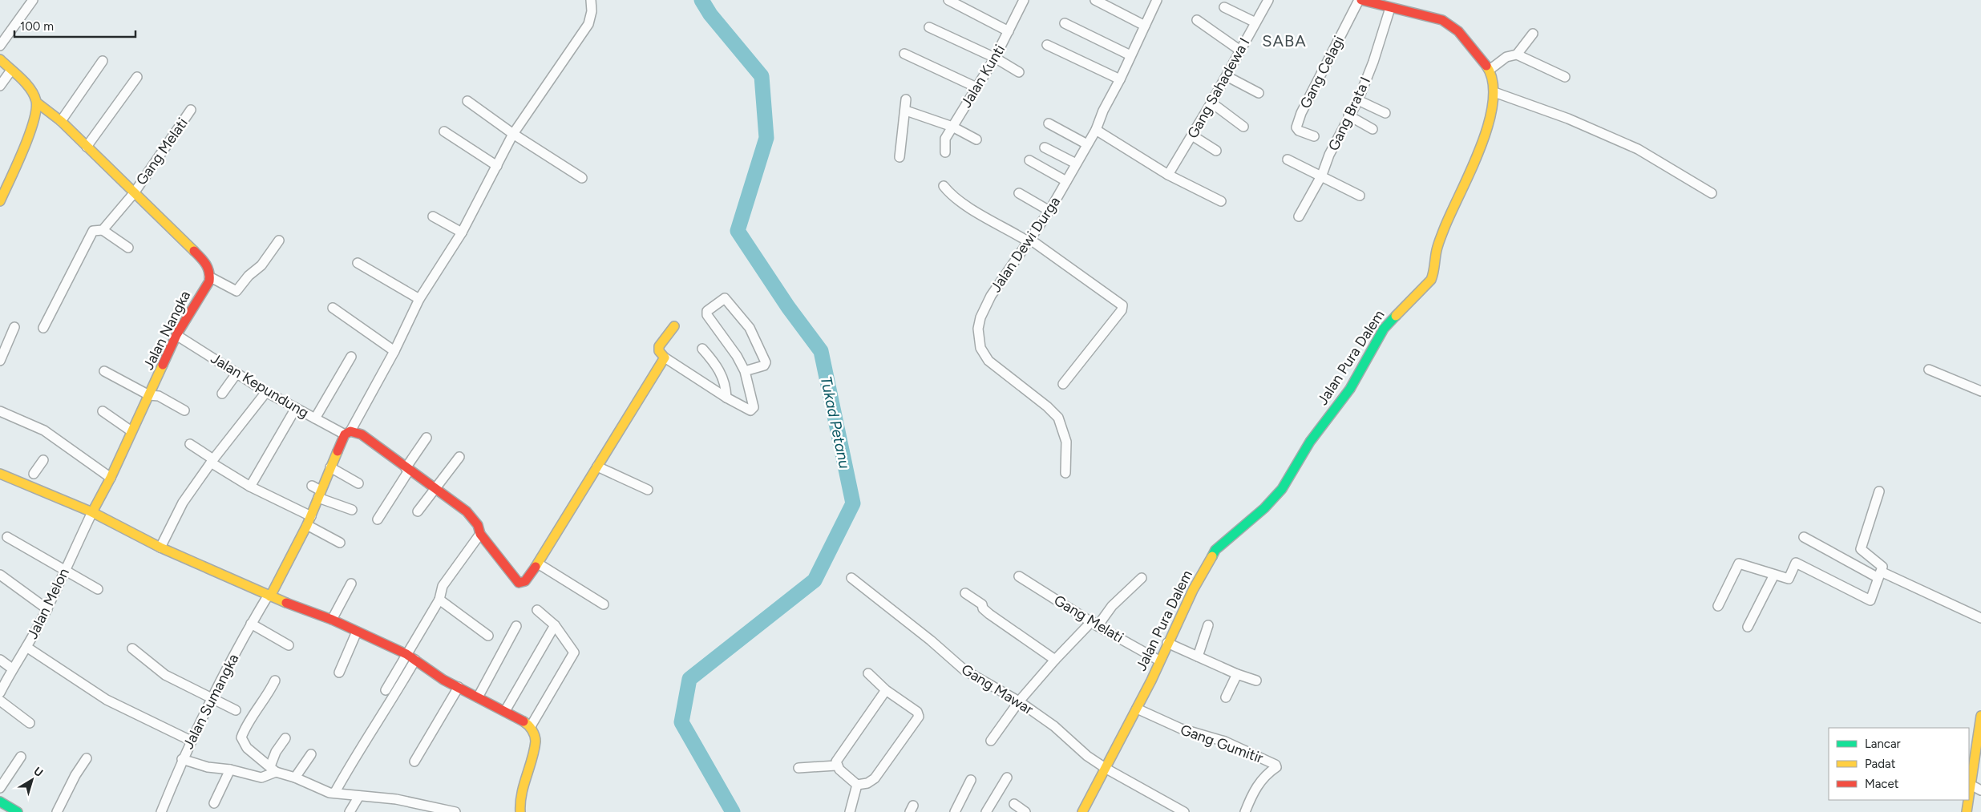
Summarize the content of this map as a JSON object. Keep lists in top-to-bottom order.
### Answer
{
  "streets": {
    "street": [
      "Gang Celagi",
      "Jalan Kunti",
      "Gang Sahadewa I",
      "Gang Brata I",
      "Gang Melati",
      "Jalan Dewi Durga",
      "Jalan Nangka",
      "Jalan Pura Dalem",
      "Jalan Kepundung",
      "Jalan Melon",
      "Gang Mawar",
      "Jalan Sumangka",
      "Gang Gumitir"
    ]
  },
  "crossings": [
    ["Gang Celagi", "Jalan Pura Dalem"],
    ["Gang Brata I", "Jalan Pura Dalem"],
    ["Gang Melati", "Jalan Pura Dalem"],
    ["Jalan Nangka", "Jalan Kepundung"],
    ["Jalan Nangka", "Jalan Melon"],
    ["Jalan Pura Dalem", "Gang Mawar"],
    ["Jalan Pura Dalem", "Gang Gumitir"]
  ],
  "districts": ["SABA"],
  "water": ["Tukad Petanu"],
  "legend": ["Lancar", "Padat", "Macet"],
  "scale_bar": "100 m",
  "north": "top right"
}
